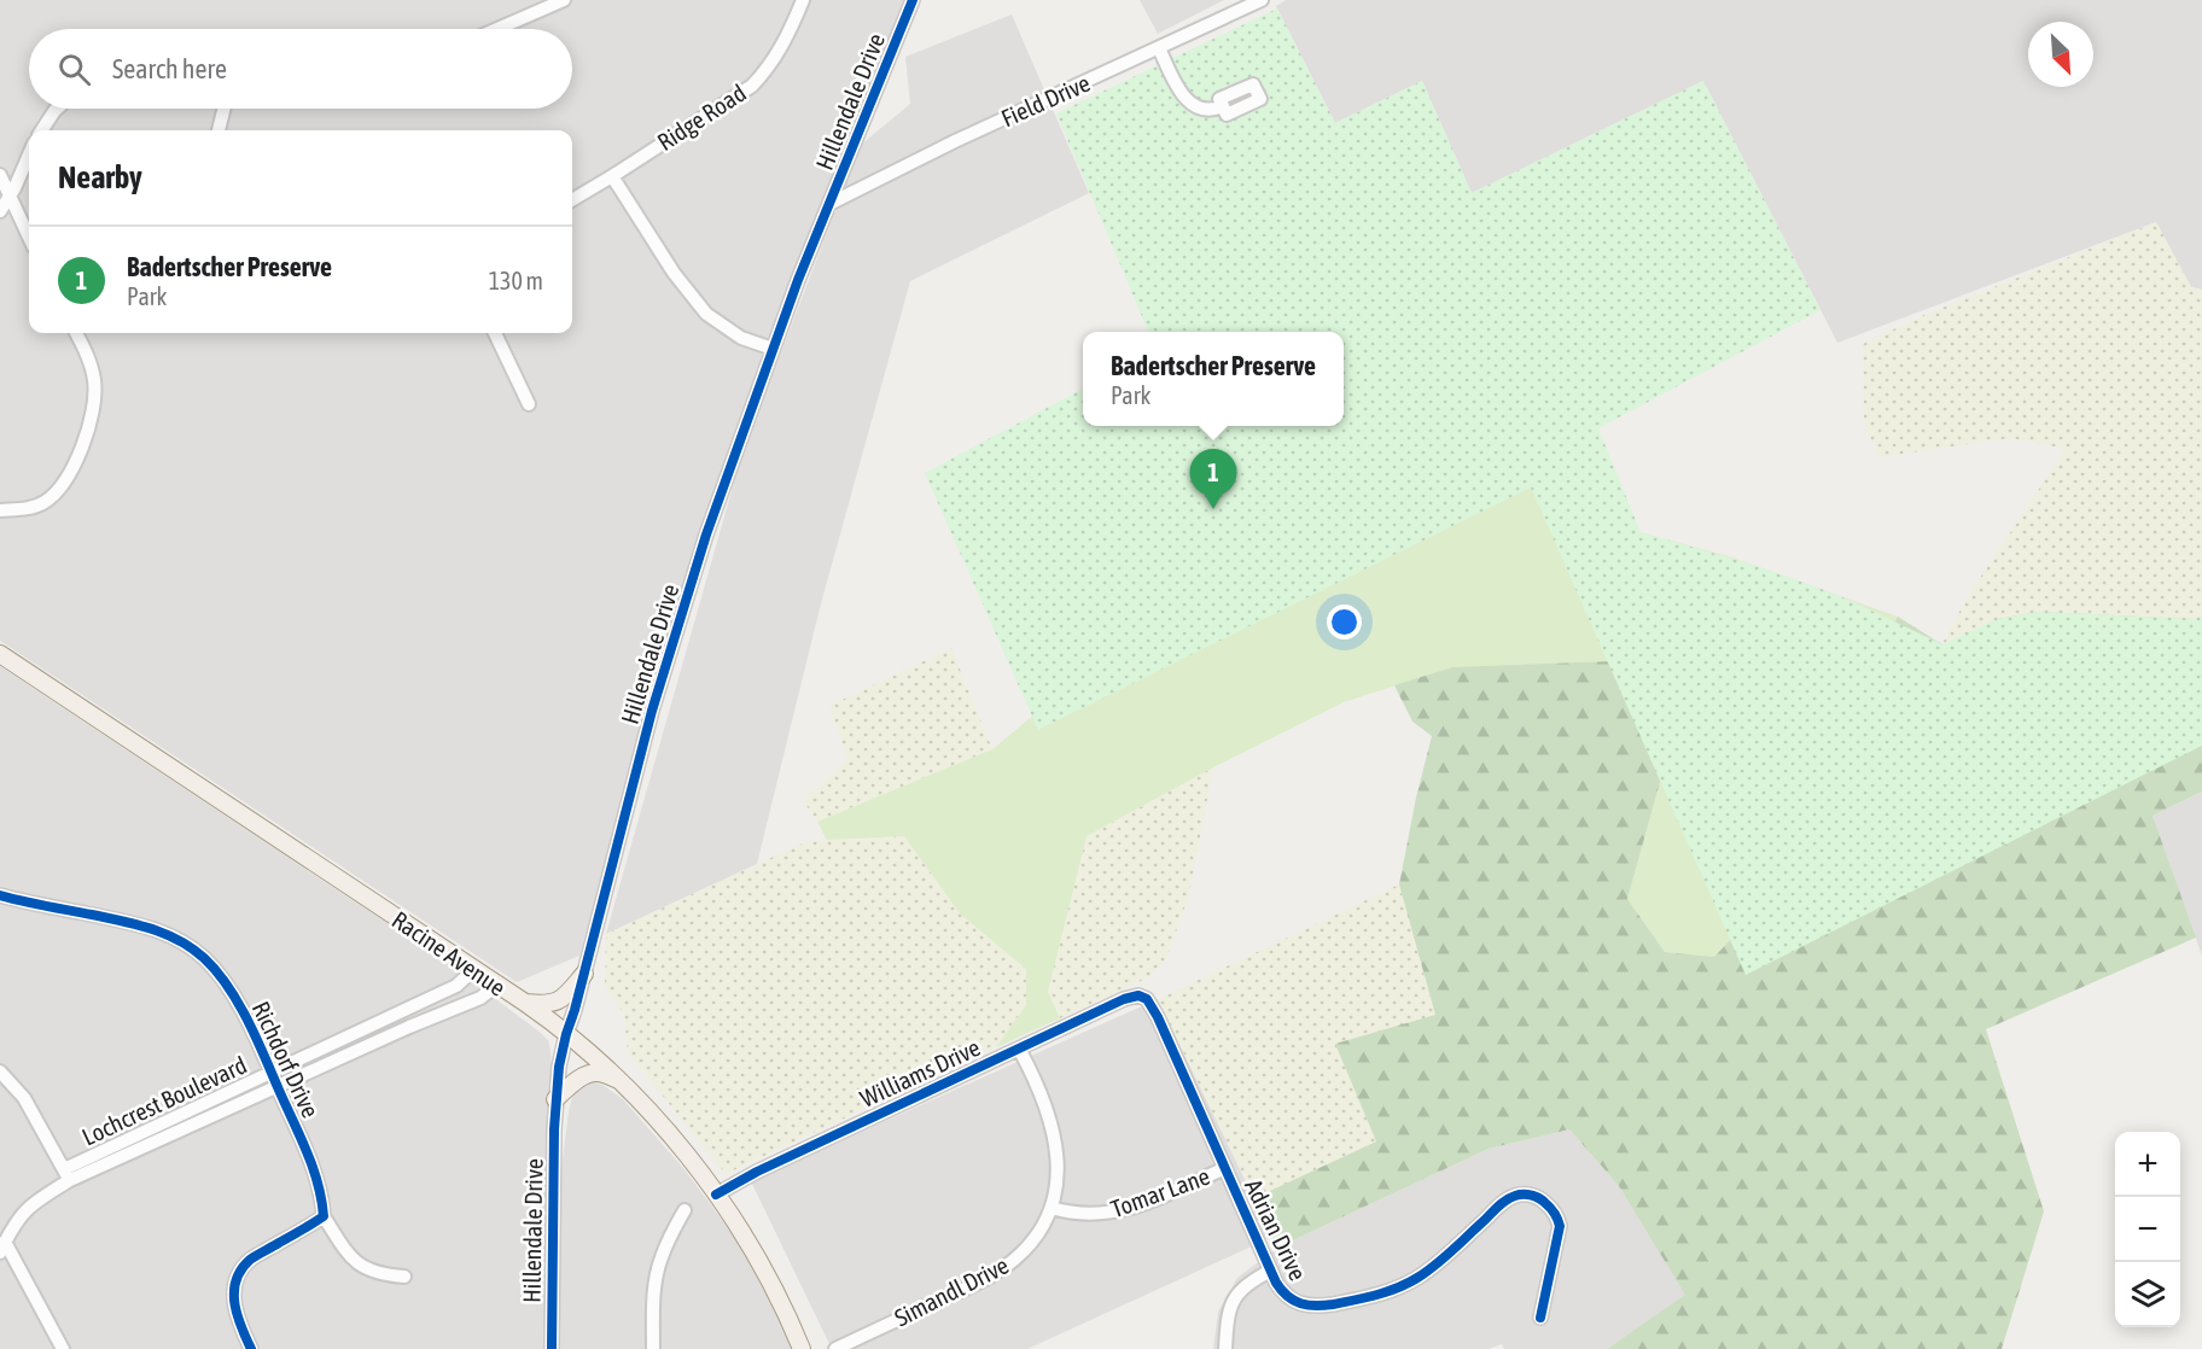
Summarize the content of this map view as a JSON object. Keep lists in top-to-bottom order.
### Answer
{
  "streets": {
    "main road": ["Racine Avenue"],
    "street": [
      "Field Drive",
      "Hillendale Drive",
      "Ridge Road",
      "Richdorf Drive",
      "Williams Drive",
      "Lochcrest Boulevard",
      "Tomar Lane",
      "Adrian Drive",
      "Simandl Drive"
    ]
  },
  "crossings": [
    ["Field Drive", "Hillendale Drive"],
    ["Hillendale Drive", "Racine Avenue"],
    ["Racine Avenue", "Williams Drive"],
    ["Racine Avenue", "Lochcrest Boulevard"],
    ["Richdorf Drive", "Lochcrest Boulevard"],
    ["Williams Drive", "Adrian Drive"],
    ["Williams Drive", "Simandl Drive"],
    ["Tomar Lane", "Adrian Drive"],
    ["Tomar Lane", "Simandl Drive"]
  ],
  "north": "bottom right",
  "page": {
    "search": "Search here",
    "heading": "Nearby",
    "list": [
      {
        "mark": "1",
        "name": "Badertscher Preserve",
        "note": "Park",
        "value": "130 m"
      }
    ],
    "popup": ["Badertscher Preserve", "Park"],
    "pins": "1",
    "map_buttons": ["+", "−"]
  }
}
